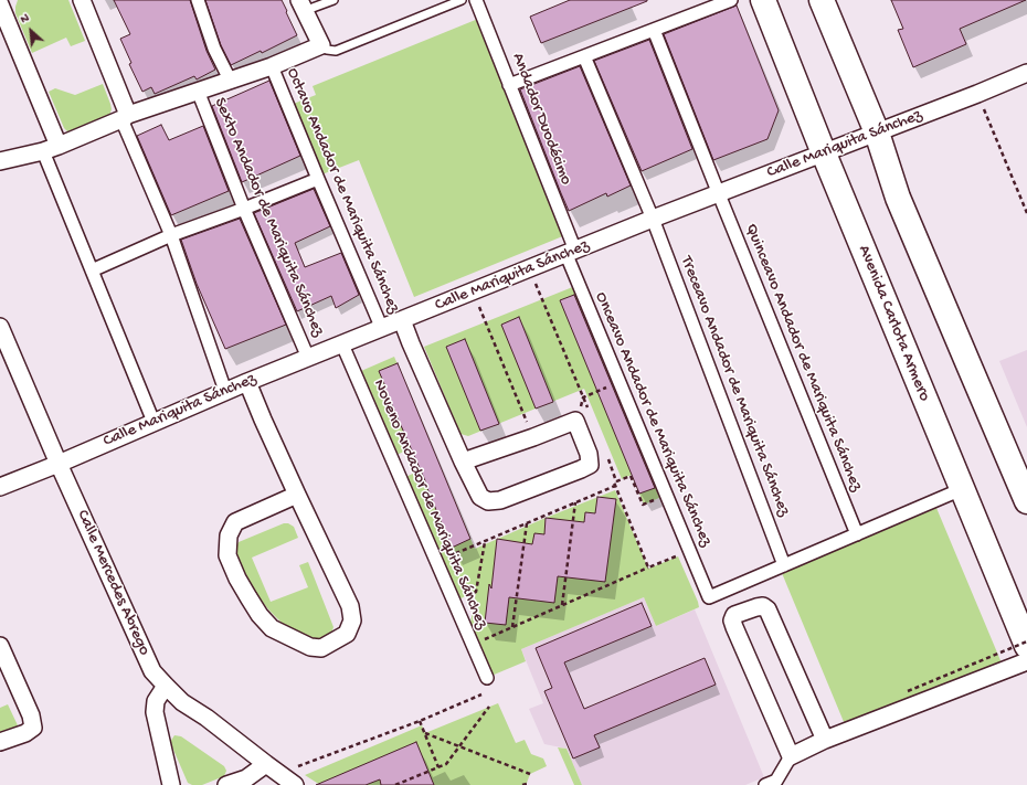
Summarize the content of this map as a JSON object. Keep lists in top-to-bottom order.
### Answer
{
  "streets": {
    "main road": ["Avenida Carlota Armero"],
    "street": [
      "Andador Duodécimo",
      "Calle Mariquita Sánchez",
      "Octavo Andador de Mariquita Sánchez",
      "Sexto Andador de Mariquita Sánchez",
      "Quinceavo Andador de Mariquita Sánchez",
      "Treceavo Andador de Mariquita Sánchez",
      "Onceavo Andador de Mariquita Sánchez",
      "Noveno Andador de Mariquita Sánchez",
      "Calle Mercedes Abrego"
    ]
  },
  "crossings": [
    ["Andador Duodécimo", "Calle Mariquita Sánchez"],
    ["Andador Duodécimo", "Onceavo Andador de Mariquita Sánchez"],
    ["Calle Mariquita Sánchez", "Octavo Andador de Mariquita Sánchez"],
    ["Calle Mariquita Sánchez", "Sexto Andador de Mariquita Sánchez"],
    ["Calle Mariquita Sánchez", "Avenida Carlota Armero"],
    ["Calle Mariquita Sánchez", "Quinceavo Andador de Mariquita Sánchez"],
    ["Calle Mariquita Sánchez", "Treceavo Andador de Mariquita Sánchez"],
    ["Calle Mariquita Sánchez", "Onceavo Andador de Mariquita Sánchez"],
    ["Calle Mariquita Sánchez", "Noveno Andador de Mariquita Sánchez"],
    ["Calle Mariquita Sánchez", "Calle Mercedes Abrego"],
    ["Treceavo Andador de Mariquita Sánchez", "Onceavo Andador de Mariquita Sánchez"]
  ],
  "north": "top left"
}
